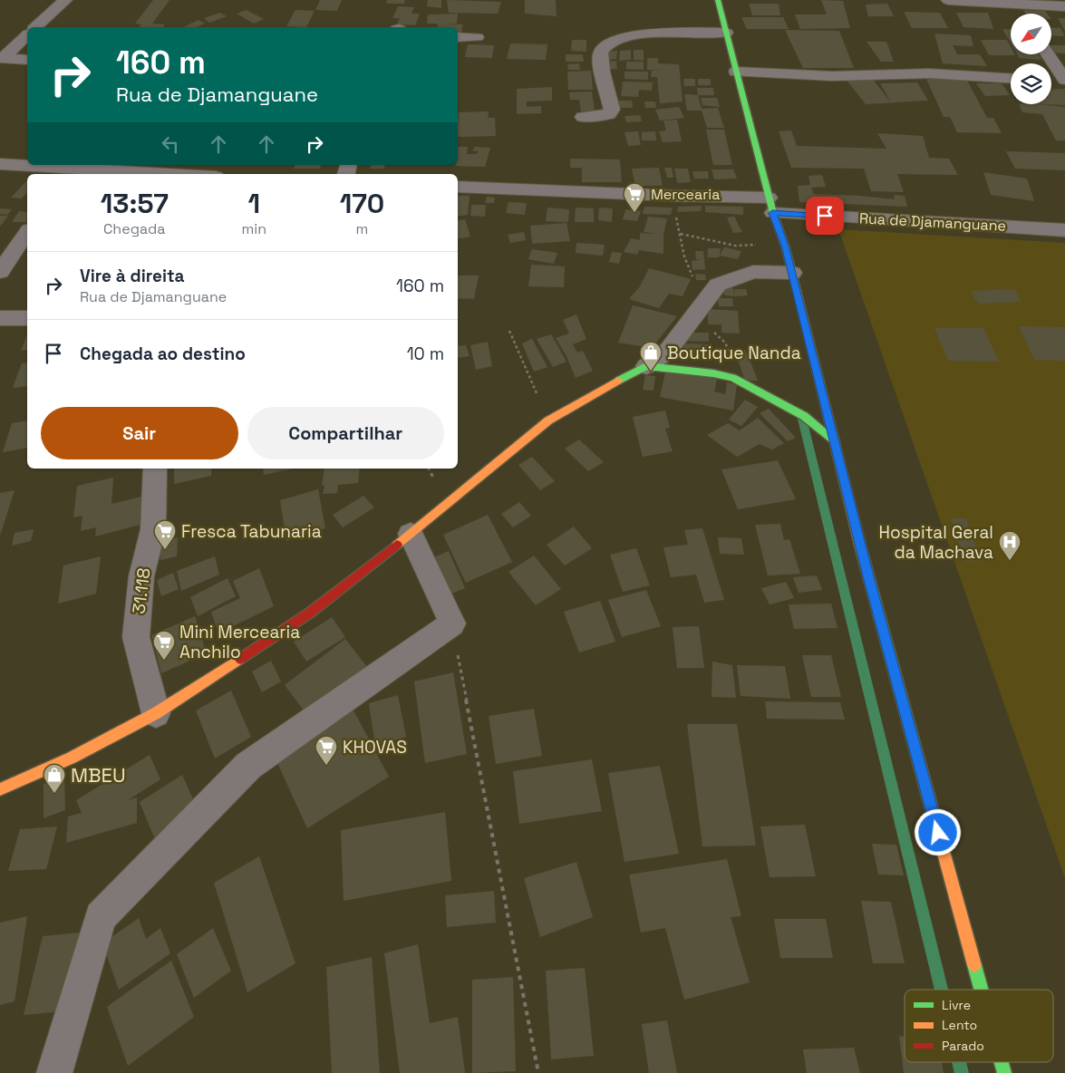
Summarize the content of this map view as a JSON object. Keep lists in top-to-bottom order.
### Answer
{
  "streets": {
    "street": ["Rua de Djamanguane", "31.118"]
  },
  "places": {
    "supermarket": [
      "Mercearia",
      "Fresca Tabunaria",
      "Mini Mercearia Anchilo",
      "KHOVAS"
    ],
    "shop": ["Boutique Nanda", "MBEU"],
    "hospital": ["Hospital Geral da Machava"]
  },
  "legend": ["Livre", "Lento", "Parado"],
  "north": "bottom left",
  "page": {
    "turn": ["160 m", "Rua de Djamanguane"],
    "eta": [
      "13:57",
      "Chegada",
      "1",
      "min",
      "170",
      "m"
    ],
    "list": [
      {
        "name": "Vire à direita",
        "note": "Rua de Djamanguane",
        "value": "160 m"
      },
      {
        "name": "Chegada ao destino",
        "value": "10 m"
      }
    ],
    "buttons": ["Sair", "Compartilhar"]
  }
}
